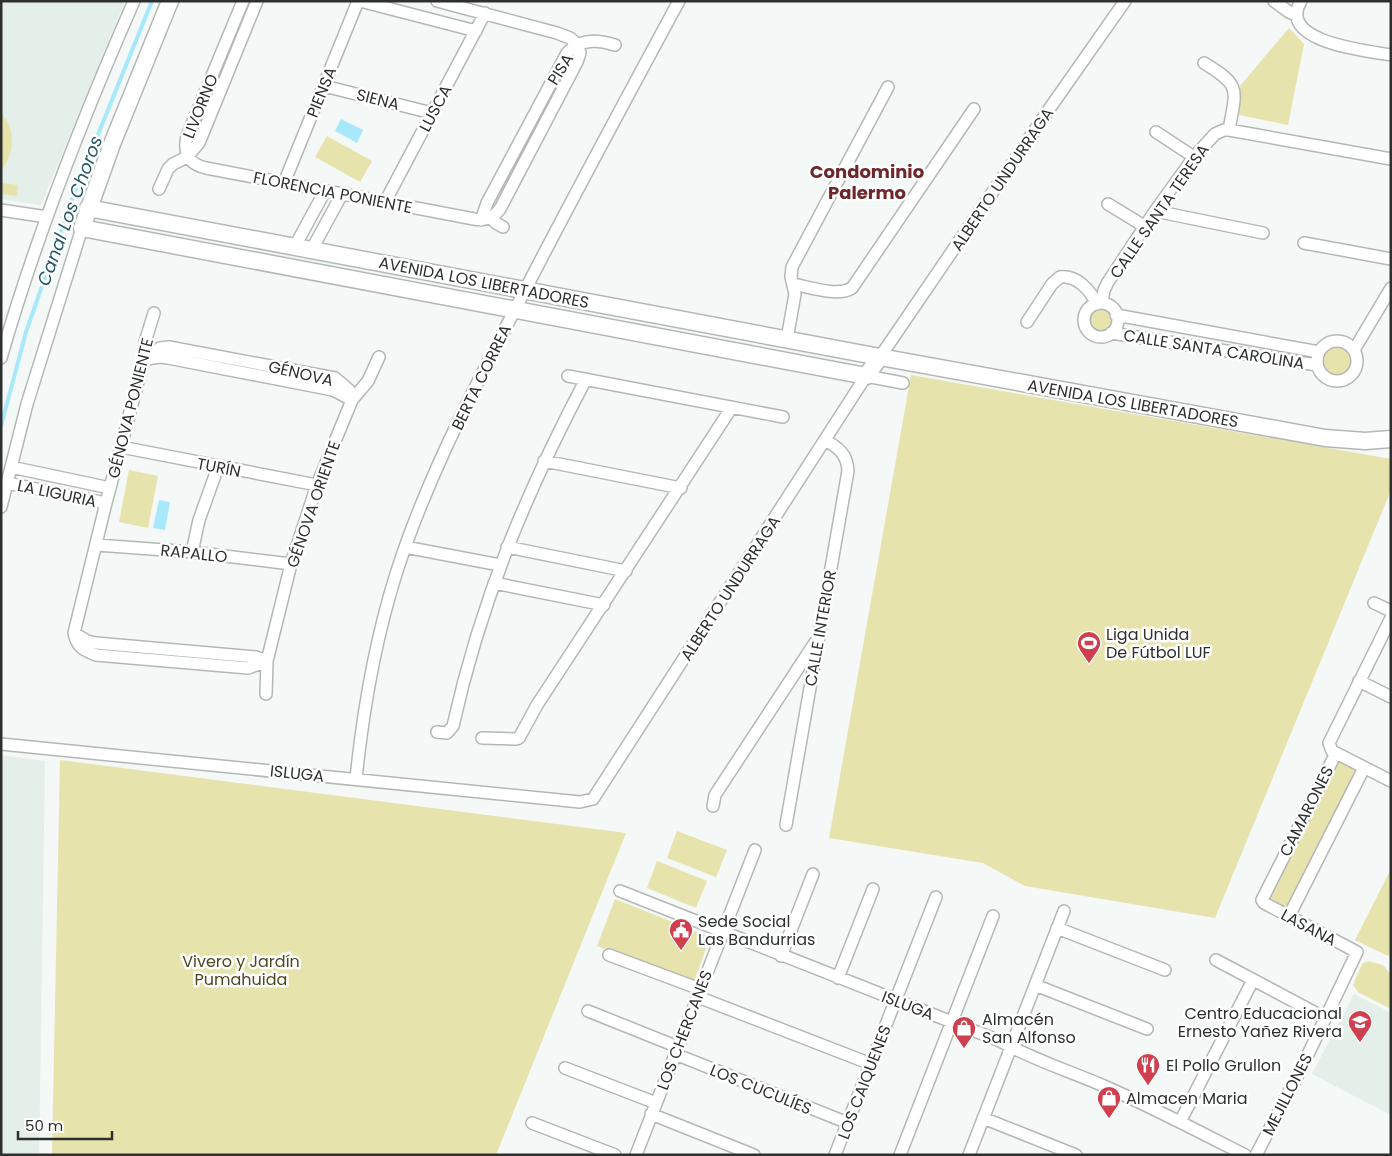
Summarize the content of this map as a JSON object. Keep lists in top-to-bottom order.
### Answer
{
  "streets": {
    "street": [
      "PISA",
      "PIENSA",
      "SIENA",
      "LIVORNO",
      "LUSCA",
      "ALBERTO UNDURRAGA",
      "FLORENCIA PONIENTE",
      "CALLE SANTA TERESA",
      "AVENIDA LOS LIBERTADORES",
      "CALLE SANTA CAROLINA",
      "GÉNOVA",
      "BERTA CORREA",
      "GÉNOVA PONIENTE",
      "TURÍN",
      "LA LIGURIA",
      "GÉNOVA ORIENTE",
      "RAPALLO",
      "CALLE INTERIOR",
      "ISLUGA",
      "CAMARONES",
      "LASANA",
      "LOS CHERCANES",
      "LOS CAIQUENES",
      "LOS CUCULÍES",
      "MEJILLONES"
    ]
  },
  "crossings": [
    ["PISA", "FLORENCIA PONIENTE"],
    ["PIENSA", "SIENA"],
    ["PIENSA", "FLORENCIA PONIENTE"],
    ["SIENA", "LUSCA"],
    ["LIVORNO", "FLORENCIA PONIENTE"],
    ["LUSCA", "FLORENCIA PONIENTE"],
    ["ALBERTO UNDURRAGA", "AVENIDA LOS LIBERTADORES"],
    ["ALBERTO UNDURRAGA", "CALLE INTERIOR"],
    ["ALBERTO UNDURRAGA", "ISLUGA"],
    ["CALLE SANTA TERESA", "CALLE SANTA CAROLINA"],
    ["AVENIDA LOS LIBERTADORES", "BERTA CORREA"],
    ["GÉNOVA", "GÉNOVA PONIENTE"],
    ["GÉNOVA", "GÉNOVA ORIENTE"],
    ["BERTA CORREA", "ISLUGA"],
    ["GÉNOVA PONIENTE", "TURÍN"],
    ["GÉNOVA PONIENTE", "LA LIGURIA"],
    ["TURÍN", "GÉNOVA ORIENTE"],
    ["GÉNOVA ORIENTE", "RAPALLO"],
    ["ISLUGA", "LOS CHERCANES"],
    ["ISLUGA", "LOS CAIQUENES"],
    ["CAMARONES", "LASANA"],
    ["LASANA", "MEJILLONES"],
    ["LOS CHERCANES", "LOS CUCULÍES"],
    ["LOS CAIQUENES", "LOS CUCULÍES"]
  ],
  "districts": ["Condominio Palermo"],
  "water": ["Canal Los Choros"],
  "parks": ["Vivero y Jardín Pumahuida"],
  "places": {
    "sports": ["Liga Unida De Fútbol LUF"],
    "public building": ["Sede Social Las Bandurrias"],
    "school or university": ["Centro Educacional Ernesto Yañez Rivera"],
    "shop": ["Almacén San Alfonso", "Almacen Maria"],
    "restaurant": ["El Pollo Grullon"]
  },
  "scale_bar": "50 m"
}
